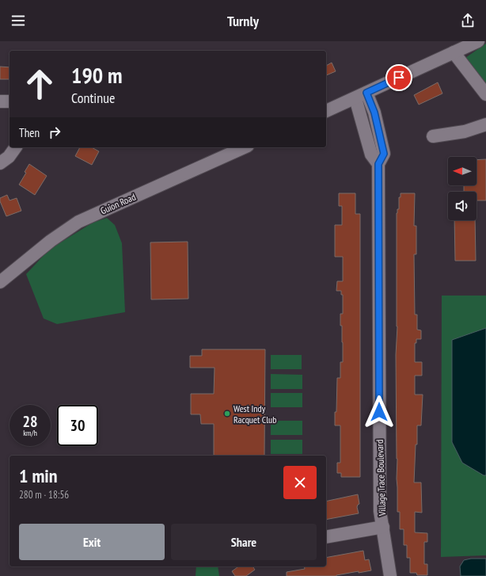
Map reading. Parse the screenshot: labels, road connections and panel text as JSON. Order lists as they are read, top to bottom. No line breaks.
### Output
{"streets":{"street":["Guion Road","Village Trace Boulevard"]},"places":["West Indy Racquet Club"],"north":"left","page":{"header":"Turnly","turn":["190 m","Continue"],"then":"Then","speed":"28 km/h","limit":"30","heading":["1 min","280 m · 18:56"],"buttons":["Exit","Share"]}}
